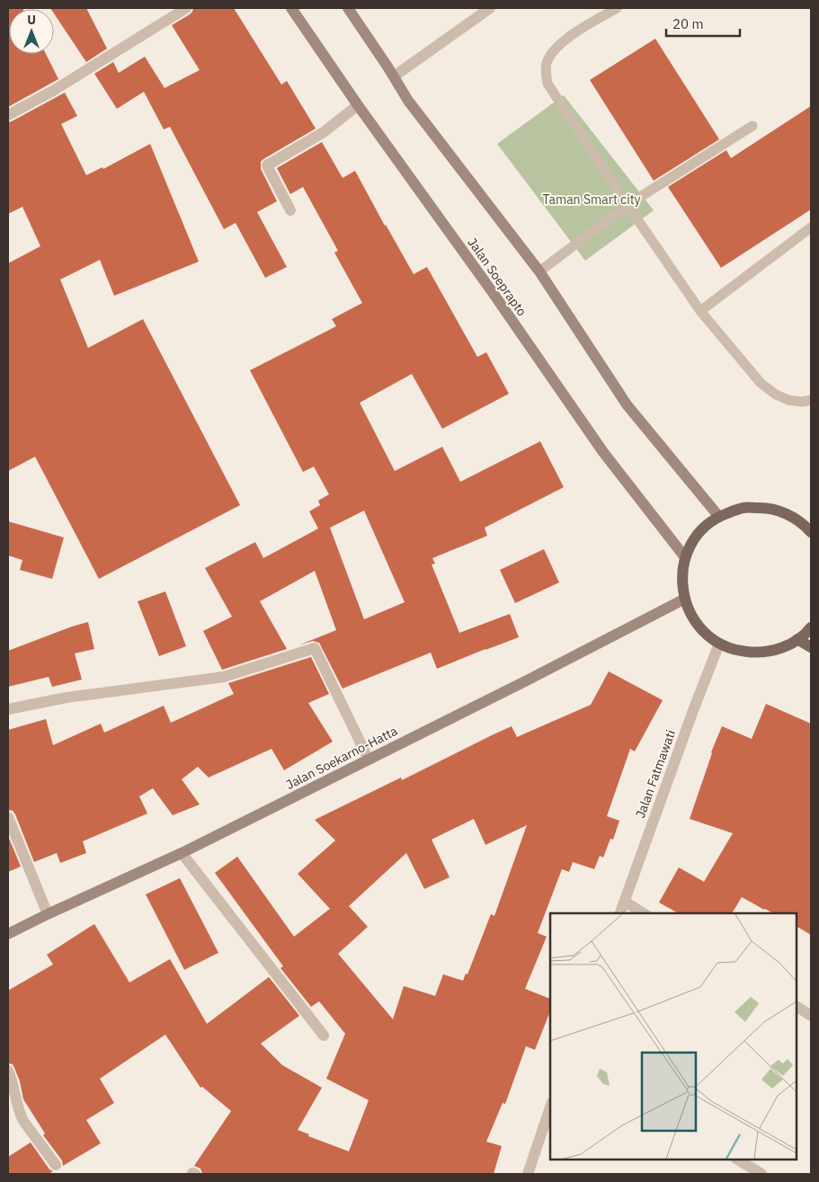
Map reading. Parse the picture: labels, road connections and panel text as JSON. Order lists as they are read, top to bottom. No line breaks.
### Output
{"streets":{"main road":["Jalan Soeprapto","Jalan Soekarno-Hatta"],"street":["Jalan Fatmawati"]},"parks":["Taman Smart city"],"scale_bar":"20 m","north":"top"}
